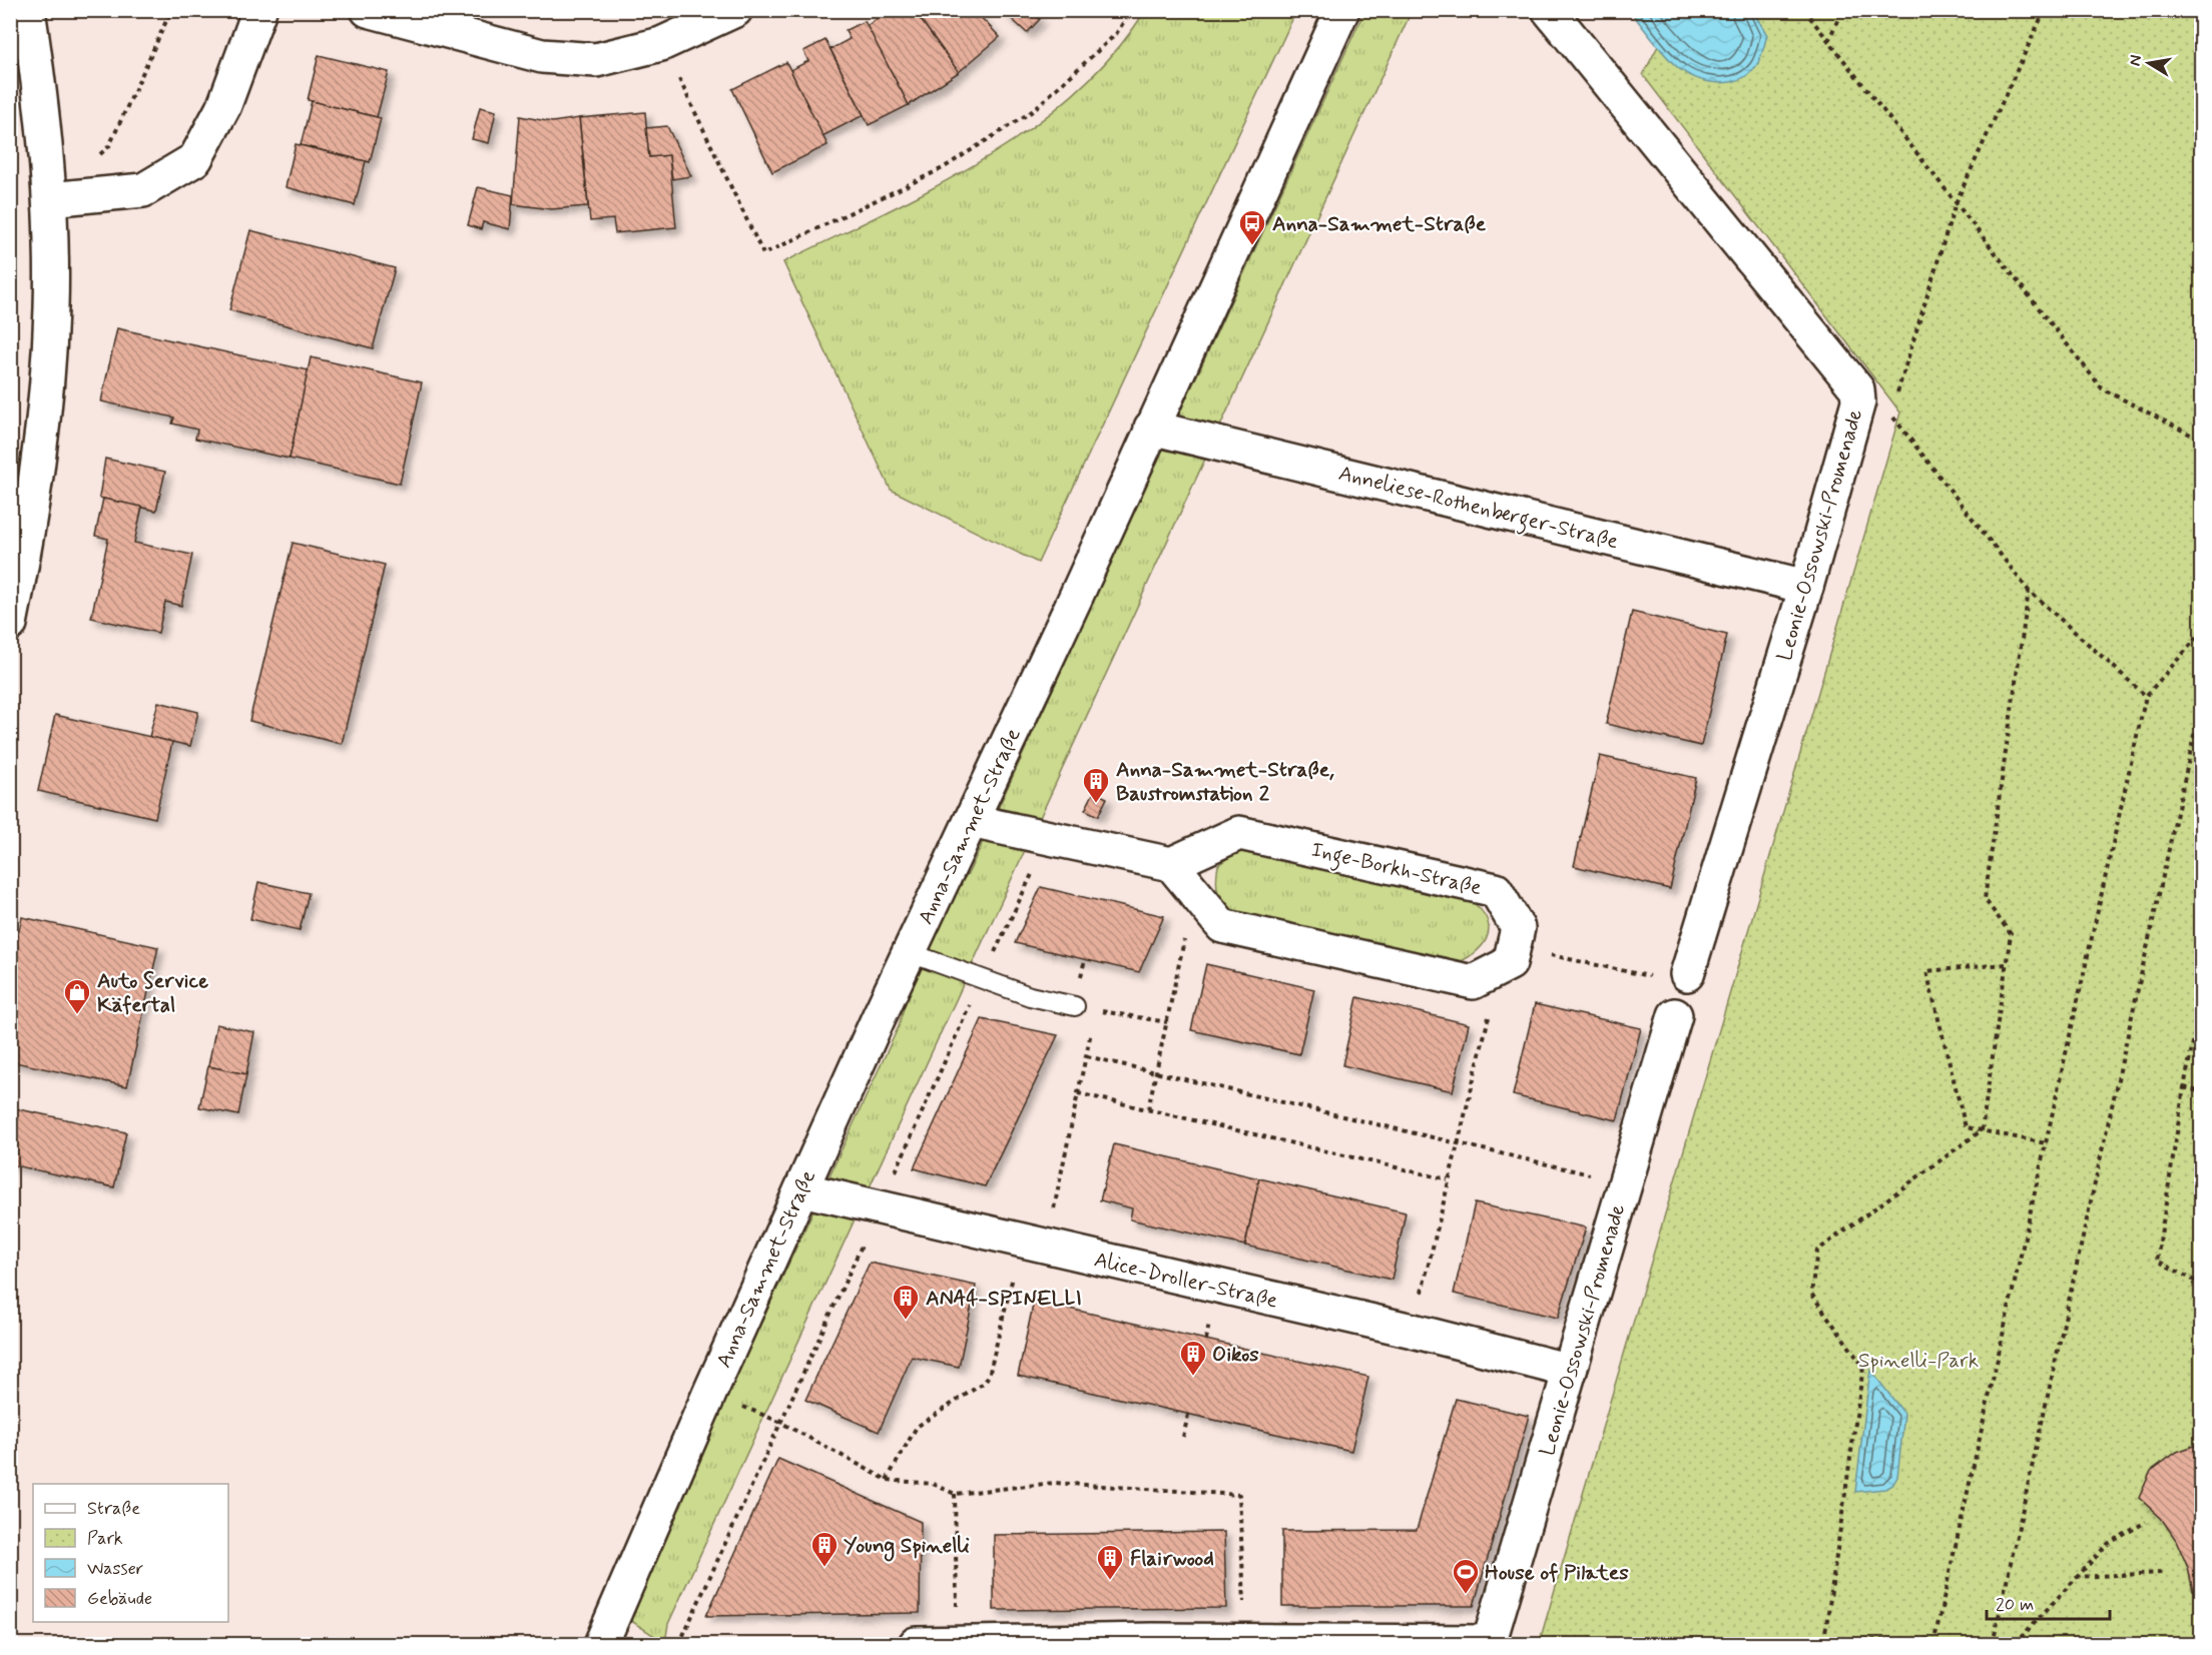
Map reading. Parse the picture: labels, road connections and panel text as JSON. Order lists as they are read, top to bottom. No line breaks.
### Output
{"streets":{"street":["Anneliese-Rothenberger-Straße","Leonie-Ossowski-Promenade","Anna-Sammet-Straße","Inge-Borkh-Straße","Alice-Droller-Straße"]},"crossings":[["Anneliese-Rothenberger-Straße","Leonie-Ossowski-Promenade"],["Anneliese-Rothenberger-Straße","Anna-Sammet-Straße"],["Leonie-Ossowski-Promenade","Alice-Droller-Straße"],["Anna-Sammet-Straße","Alice-Droller-Straße"]],"parks":["Spinelli-Park"],"places":{"bus stop":["Anna-Sammet-Straße"],"building":["Anna-Sammet-Straße, Baustromstation 2","ANA4-SPINELLI","Oikos","Young Spinelli","Flairwood"],"shop":["Auto Service Käfertal"],"sports":["House of Pilates"]},"legend":["Straße","Park","Wasser","Gebäude"],"scale_bar":"20 m","north":"left"}
